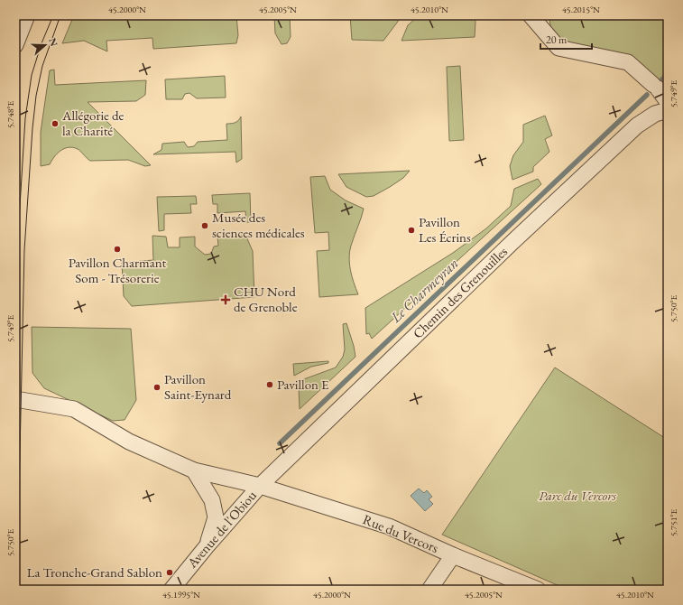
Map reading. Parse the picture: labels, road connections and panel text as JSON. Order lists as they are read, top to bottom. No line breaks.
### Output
{"streets":{"street":["Chemin des Grenouilles","Avenue de l'Obiou","Rue du Vercors"]},"crossings":[["Chemin des Grenouilles","Avenue de l'Obiou"],["Chemin des Grenouilles","Rue du Vercors"],["Avenue de l'Obiou","Rue du Vercors"]],"water":["Le Charmeyran"],"parks":["Parc du Vercors"],"places":{"other":["Allégorie de la Charité","Musée des sciences médicales","Pavillon Les Écrins","Pavillon Charmant Som - Trésorerie","Pavillon E","Pavillon Saint-Eynard","La Tronche-Grand Sablon"],"health":["CHU Nord de Grenoble"]},"scale_bar":"20 m","north":"right","coordinates":["45.2000°N","45.2005°N","45.2010°N","45.2015°N","5.749°E","5.748°E","5.750°E","5.751°E","45.1995°N"]}
